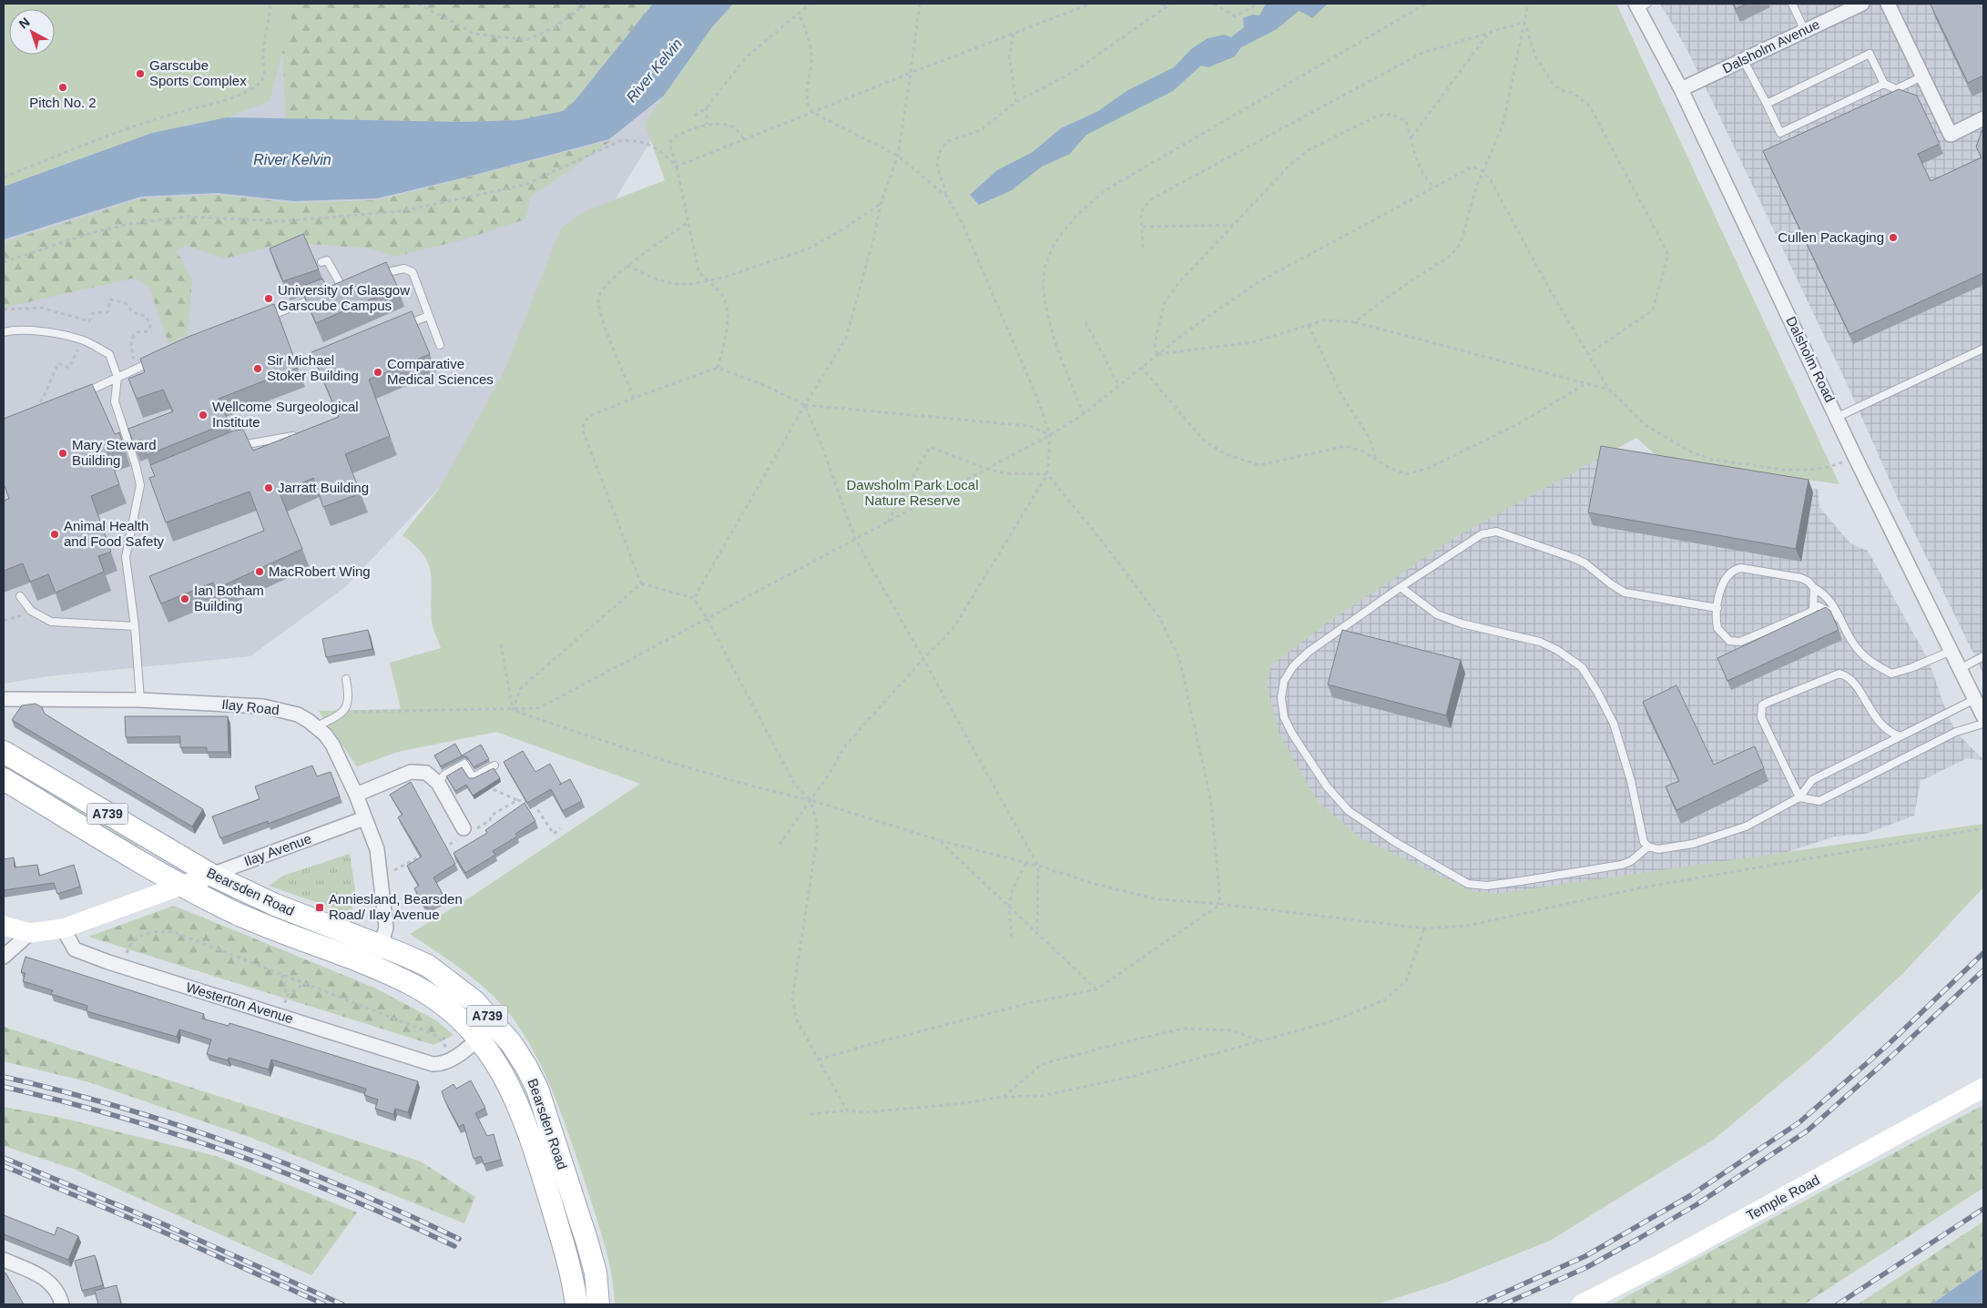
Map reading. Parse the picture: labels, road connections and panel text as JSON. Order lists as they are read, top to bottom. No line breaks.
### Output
{"streets":{"main road":["A739","Bearsden Road"],"street":["Dalsholm Avenue","Dalsholm Road","Ilay Road","Ilay Avenue","Westerton Avenue","Temple Road"]},"crossings":[["Dalsholm Avenue","Dalsholm Road"],["Ilay Road","Ilay Avenue"],["Ilay Road","Bearsden Road"],["Ilay Avenue","Bearsden Road"],["Ilay Avenue","Westerton Avenue"]],"water":["River Kelvin"],"parks":["Dawsholm Park Local Nature Reserve"],"places":{"other":["Garscube Sports Complex","Pitch No. 2","Cullen Packaging","University of Glasgow Garscube Campus","Sir Michael Stoker Building","Comparative Medical Sciences","Wellcome Surgeological Institute","Mary Steward Building","Jarratt Building","Animal Health and Food Safety","MacRobert Wing","Ian Botham Building"],"transit":["Anniesland, Bearsden Road/ Ilay Avenue"]},"north":"top left"}
